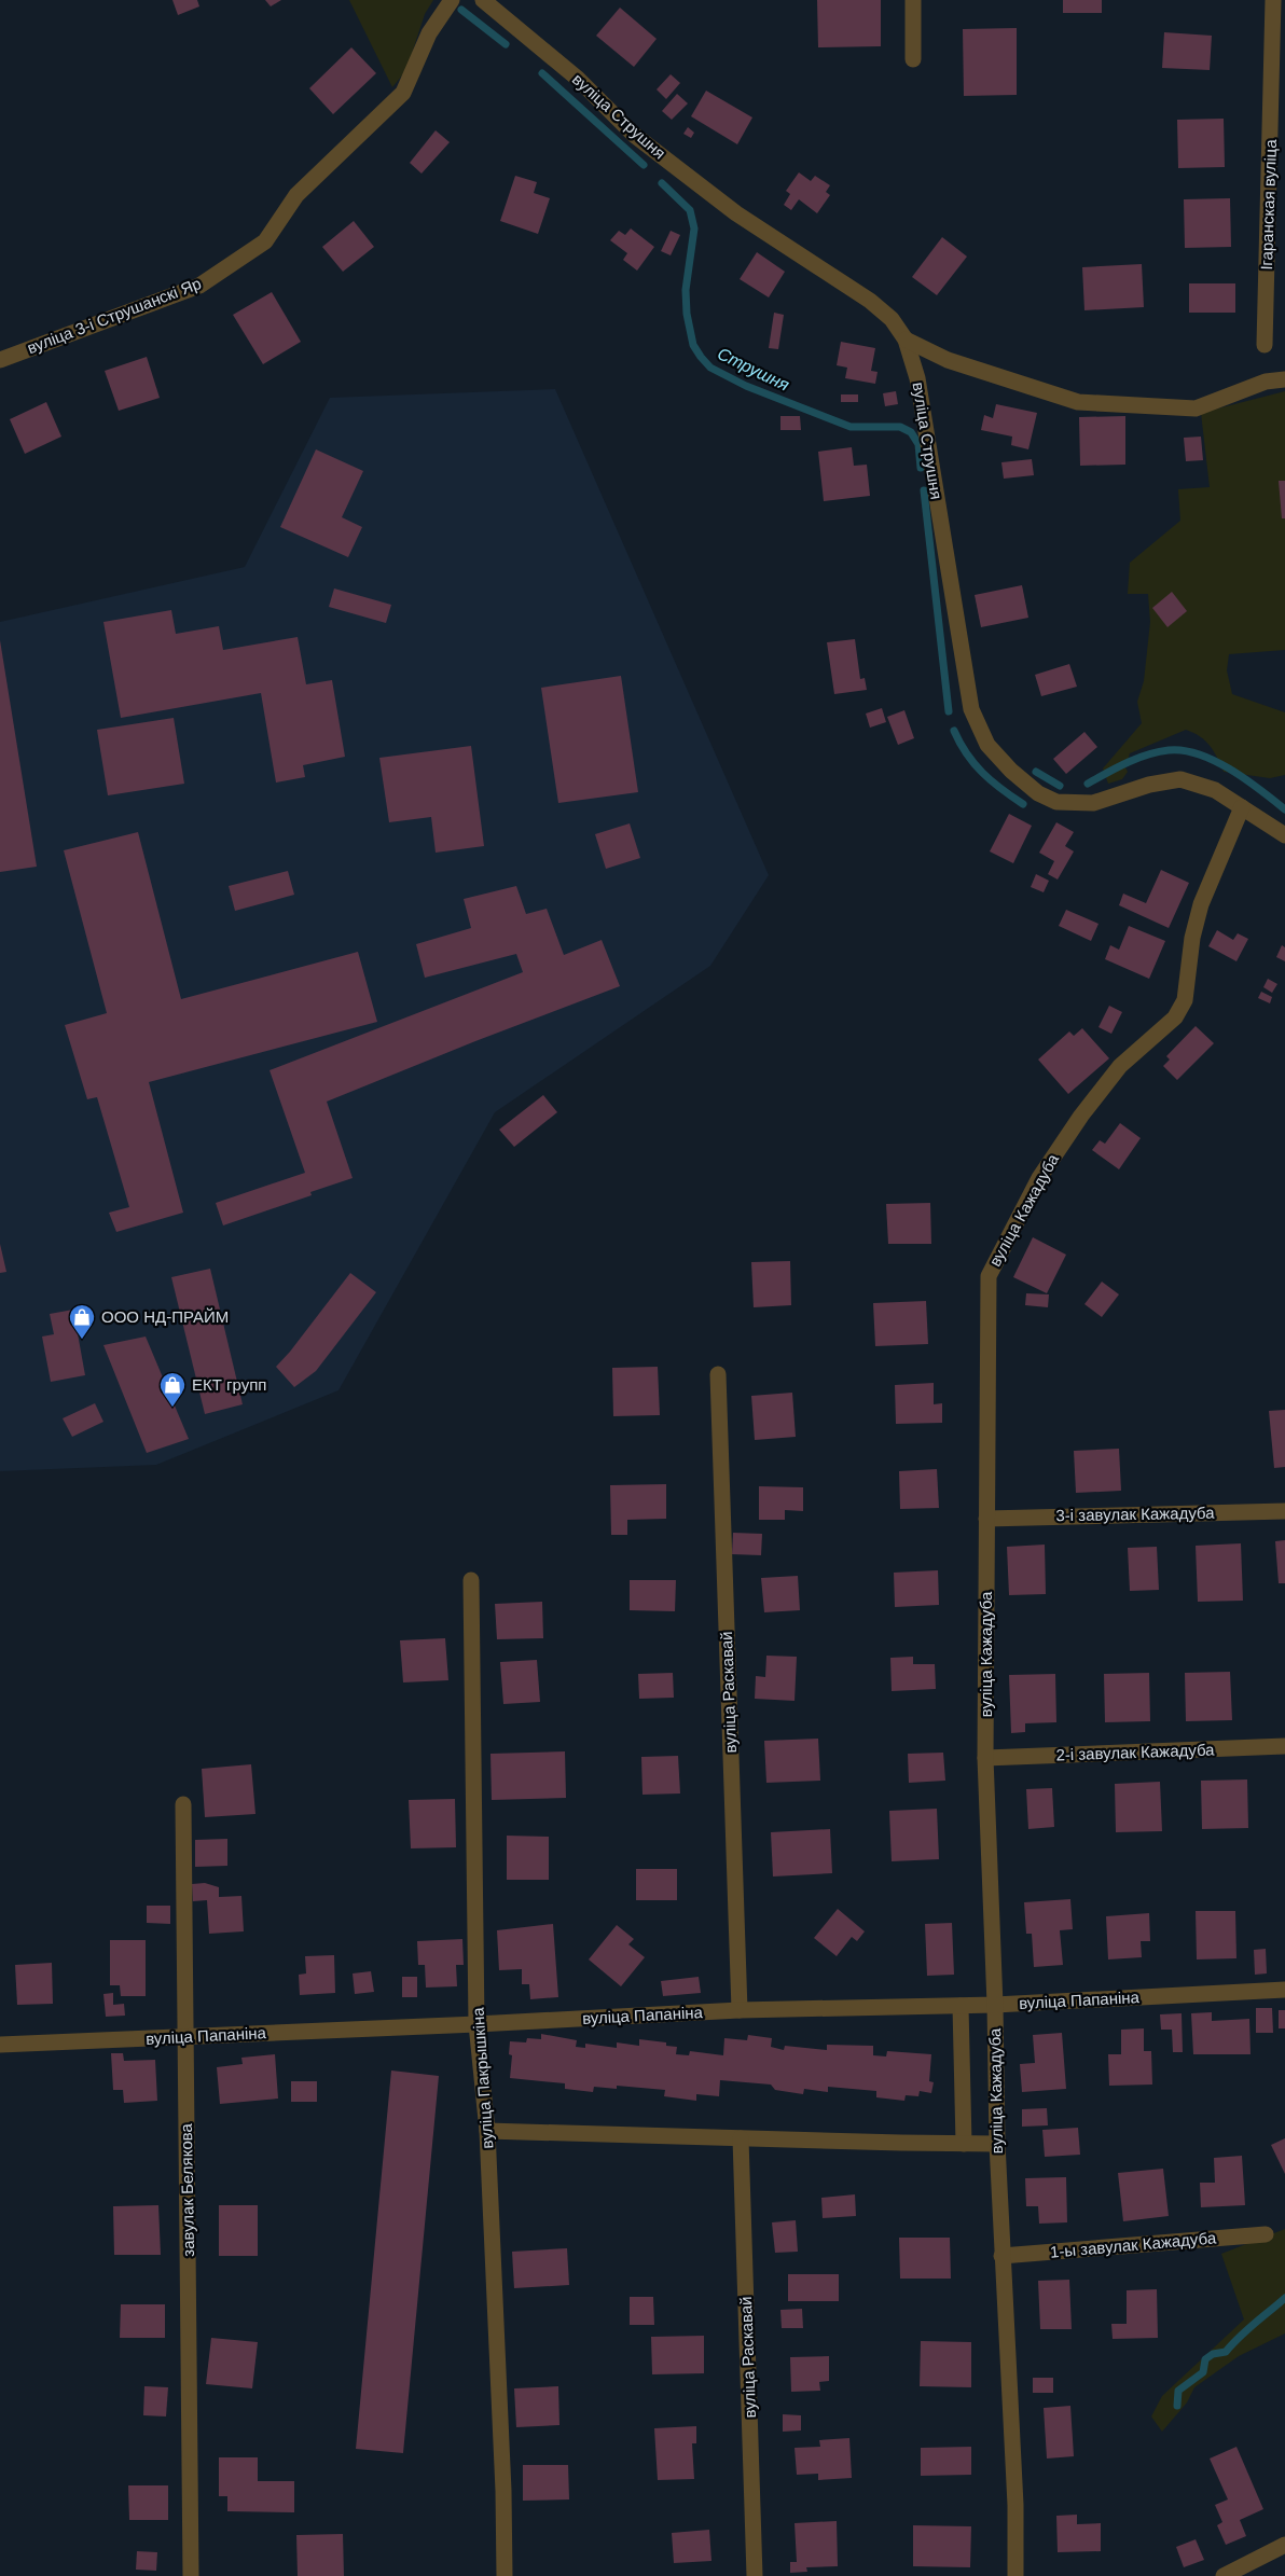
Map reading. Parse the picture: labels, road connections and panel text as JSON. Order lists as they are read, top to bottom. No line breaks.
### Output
{"streets":{"street":["вуліца Струшня","Ігаранская вуліца","вуліца 3-і Струшанскі Яр","вуліца Кажадуба","3-і завулак Кажадуба","вуліца Раскавай","2-і завулак Кажадуба","вуліца Папаніна","вуліца Пакрышкіна","завулак Белякова","1-ы завулак Кажадуба"]},"crossings":[["вуліца Струшня","вуліца Кажадуба"],["вуліца Кажадуба","3-і завулак Кажадуба"],["вуліца Кажадуба","2-і завулак Кажадуба"],["вуліца Кажадуба","вуліца Папаніна"],["вуліца Кажадуба","1-ы завулак Кажадуба"],["вуліца Раскавай","вуліца Папаніна"],["вуліца Папаніна","вуліца Пакрышкіна"],["вуліца Папаніна","завулак Белякова"]],"water":["Струшня"],"places":{"shop":["ООО НД-ПРАЙМ","ЕКТ групп"]}}
